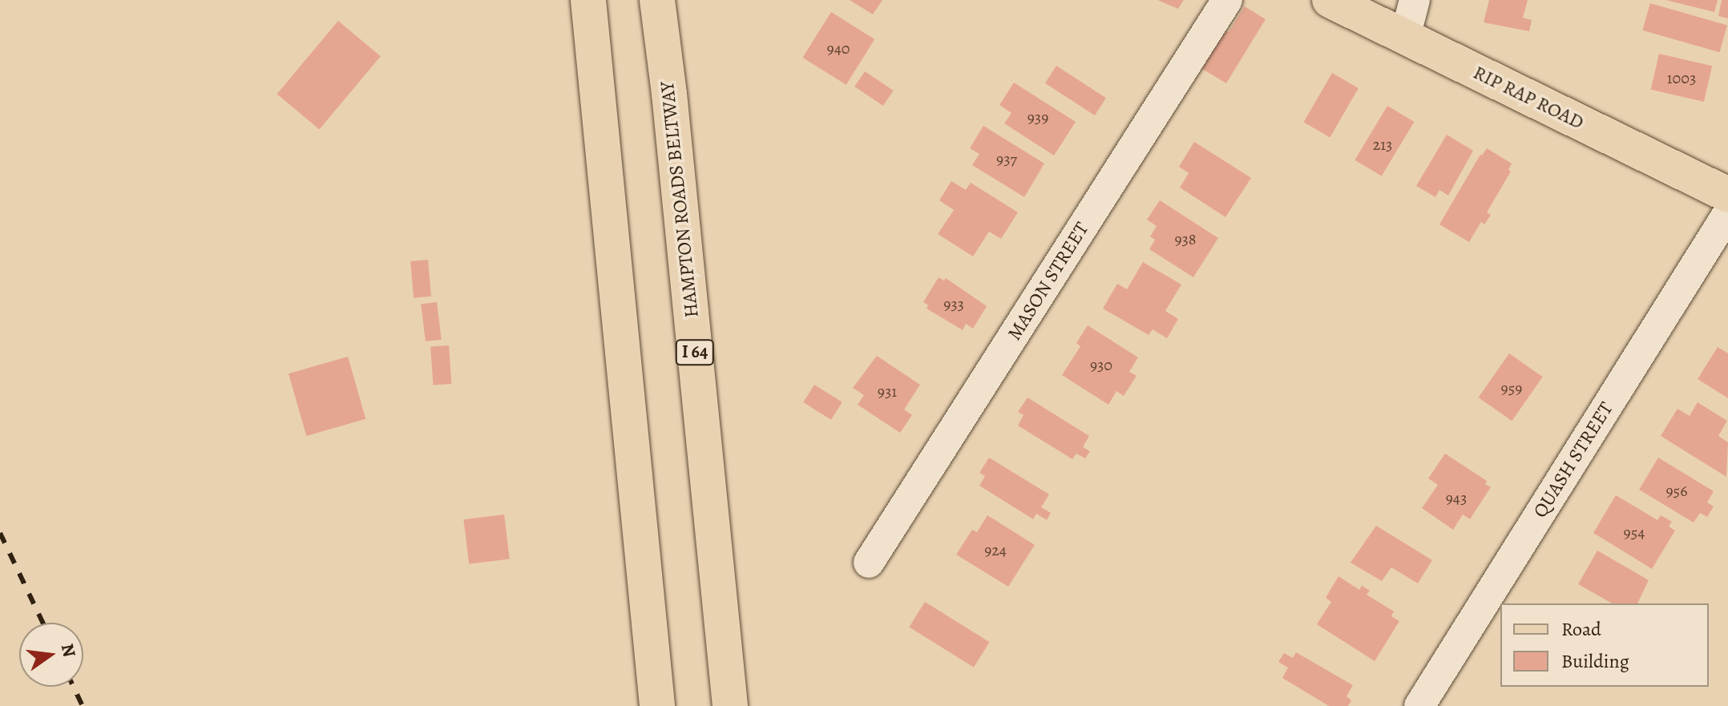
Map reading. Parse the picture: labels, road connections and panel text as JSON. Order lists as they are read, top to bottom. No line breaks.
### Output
{"streets":{"main road":["RIP RAP ROAD","HAMPTON ROADS BELTWAY","I 64"],"street":["MASON STREET","QUASH STREET"]},"house_numbers":["940","1003","939","213","937","938","933","930","959","931","956","943","954","924"],"legend":["Road","Building"],"north":"right"}
